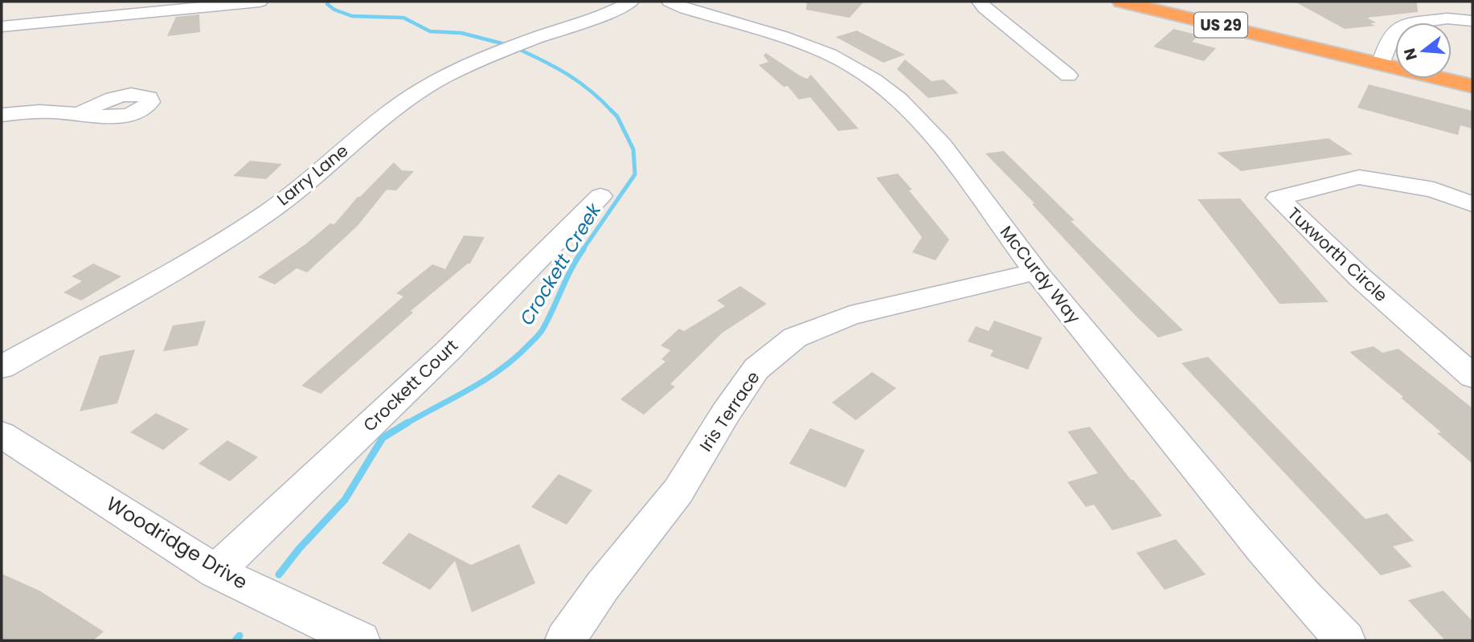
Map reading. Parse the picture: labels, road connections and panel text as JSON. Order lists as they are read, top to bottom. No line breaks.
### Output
{"streets":{"highway":["US 29"],"street":["Larry Lane","Tuxworth Circle","McCurdy Way","Crockett Court","Iris Terrace","Woodridge Drive"]},"crossings":[["McCurdy Way","Iris Terrace"],["Crockett Court","Woodridge Drive"]],"water":["Crockett Creek"],"north":"left"}
